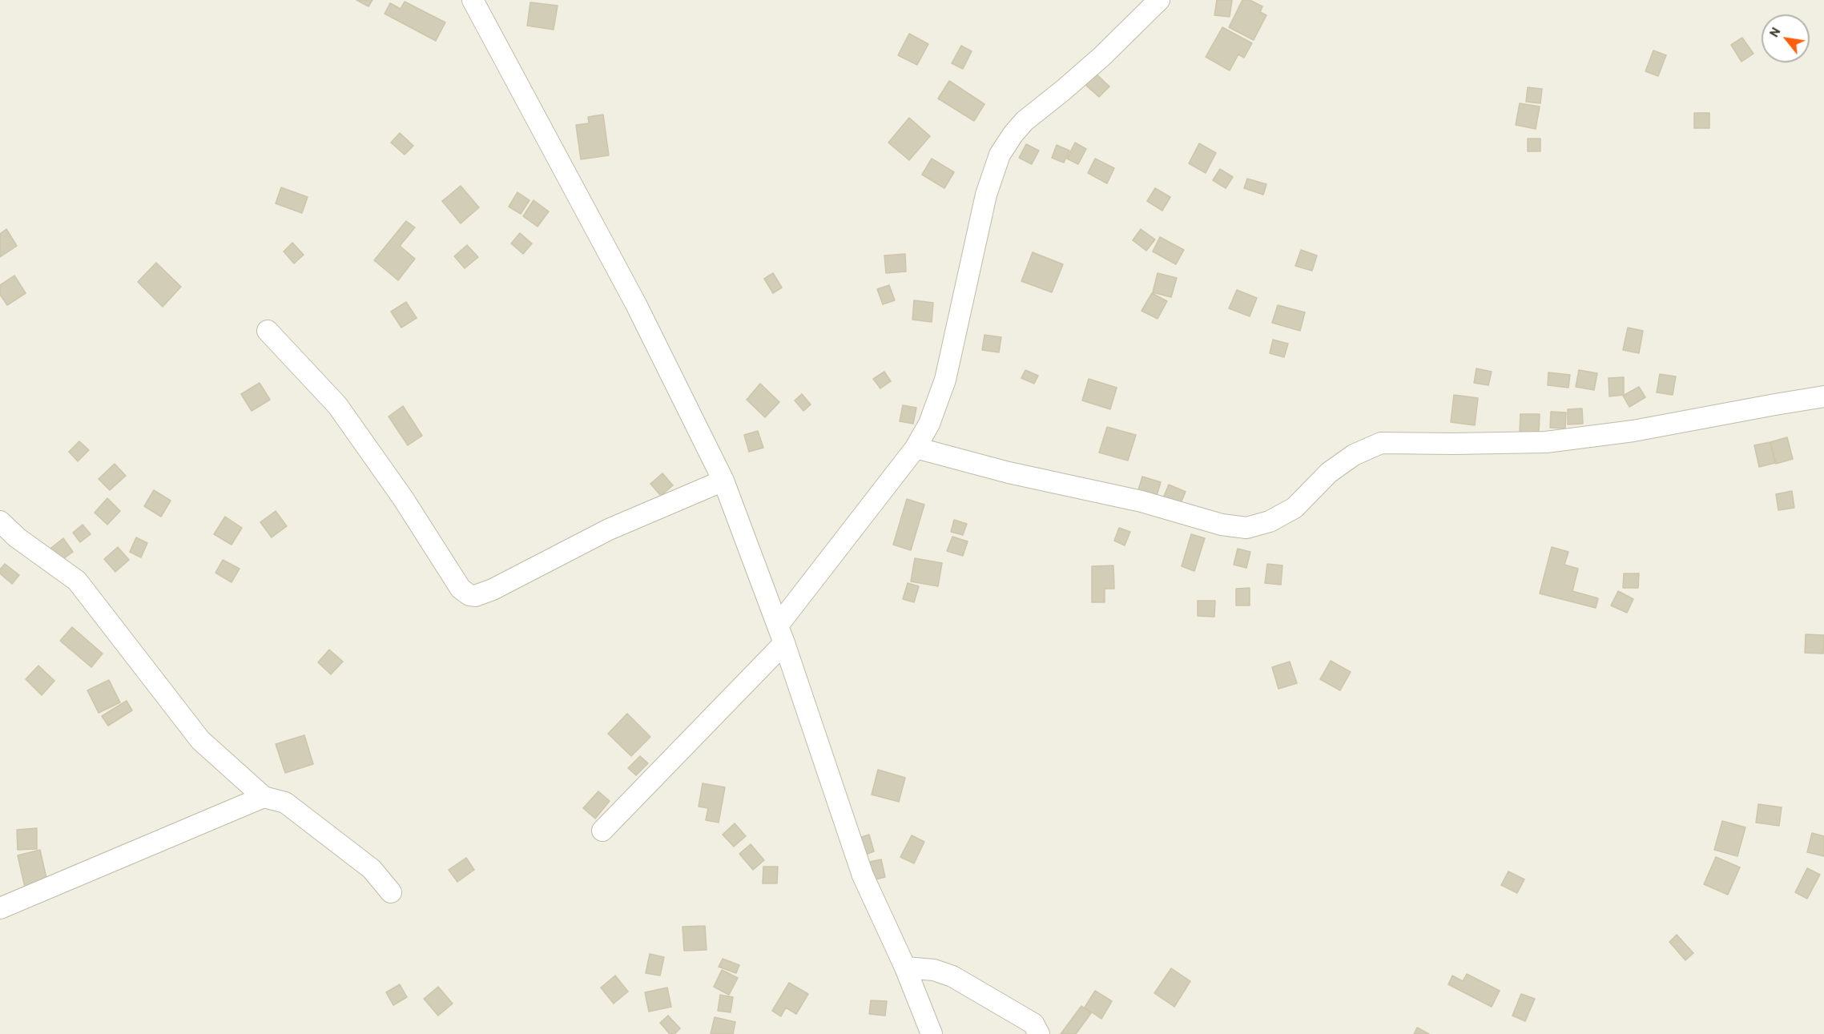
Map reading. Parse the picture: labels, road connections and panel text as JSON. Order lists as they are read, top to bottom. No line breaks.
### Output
{"north":"top left"}
